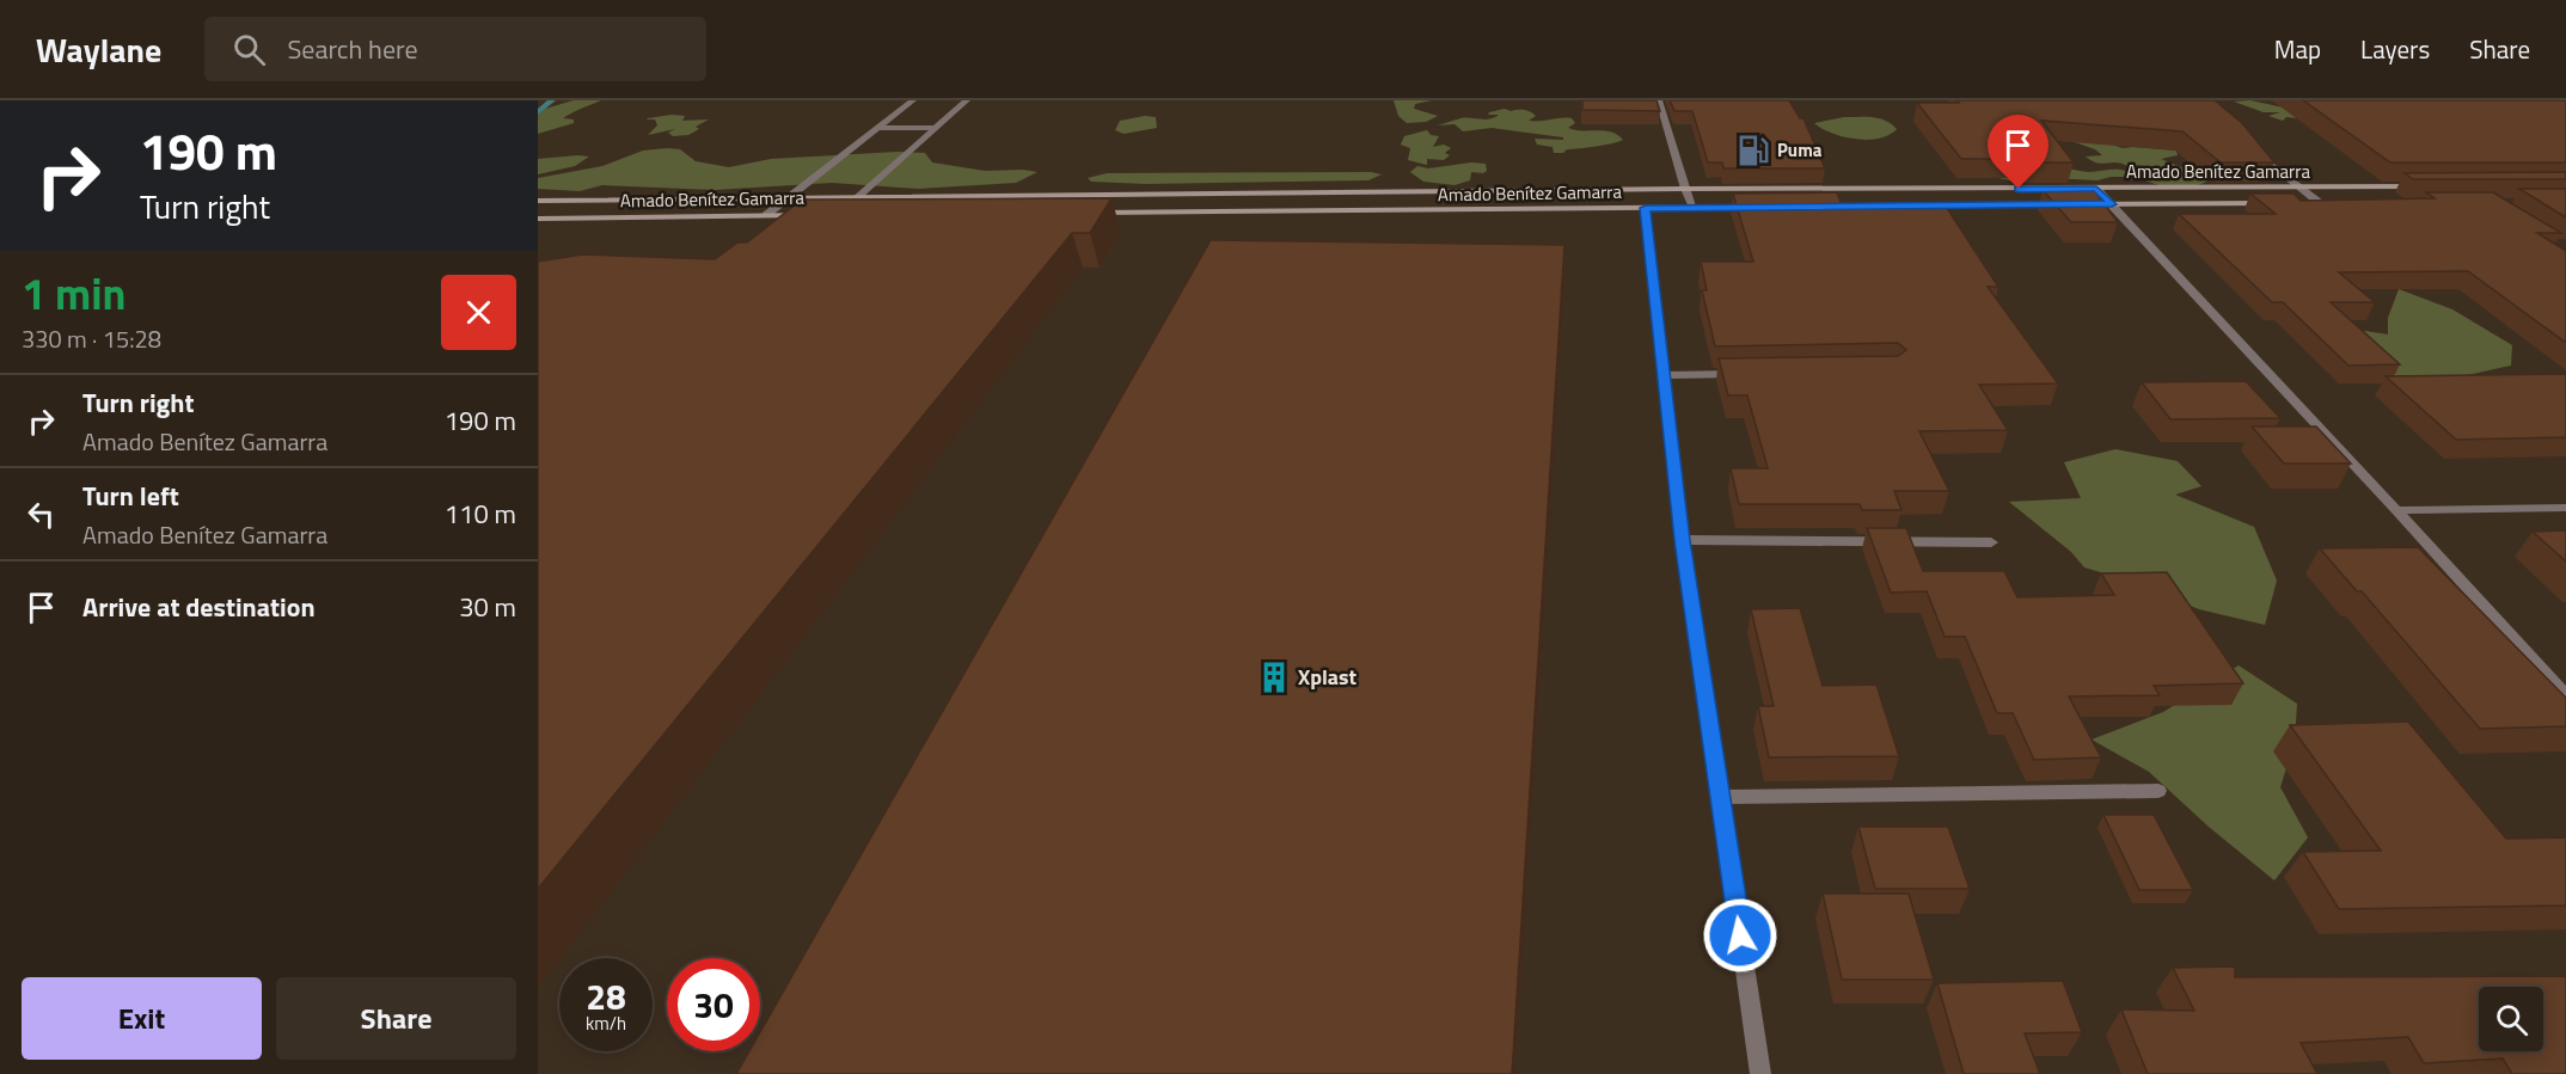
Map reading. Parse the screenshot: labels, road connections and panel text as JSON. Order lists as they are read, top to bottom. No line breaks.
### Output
{"streets":{"main road":["Amado Benítez Gamarra"]},"places":{"fuel station":["Puma"],"building":["Xplast"]},"page":{"header":"Waylane","search":"Search here","nav":["Map","Layers","Share"],"turn":["190 m","Turn right"],"heading":["1 min","330 m · 15:28"],"list":[{"name":"Turn right","note":"Amado Benítez Gamarra","value":"190 m"},{"name":"Turn left","note":"Amado Benítez Gamarra","value":"110 m"},{"name":"Arrive at destination","value":"30 m"}],"speed":"28 km/h","limit":"30","buttons":["Exit","Share"]}}
